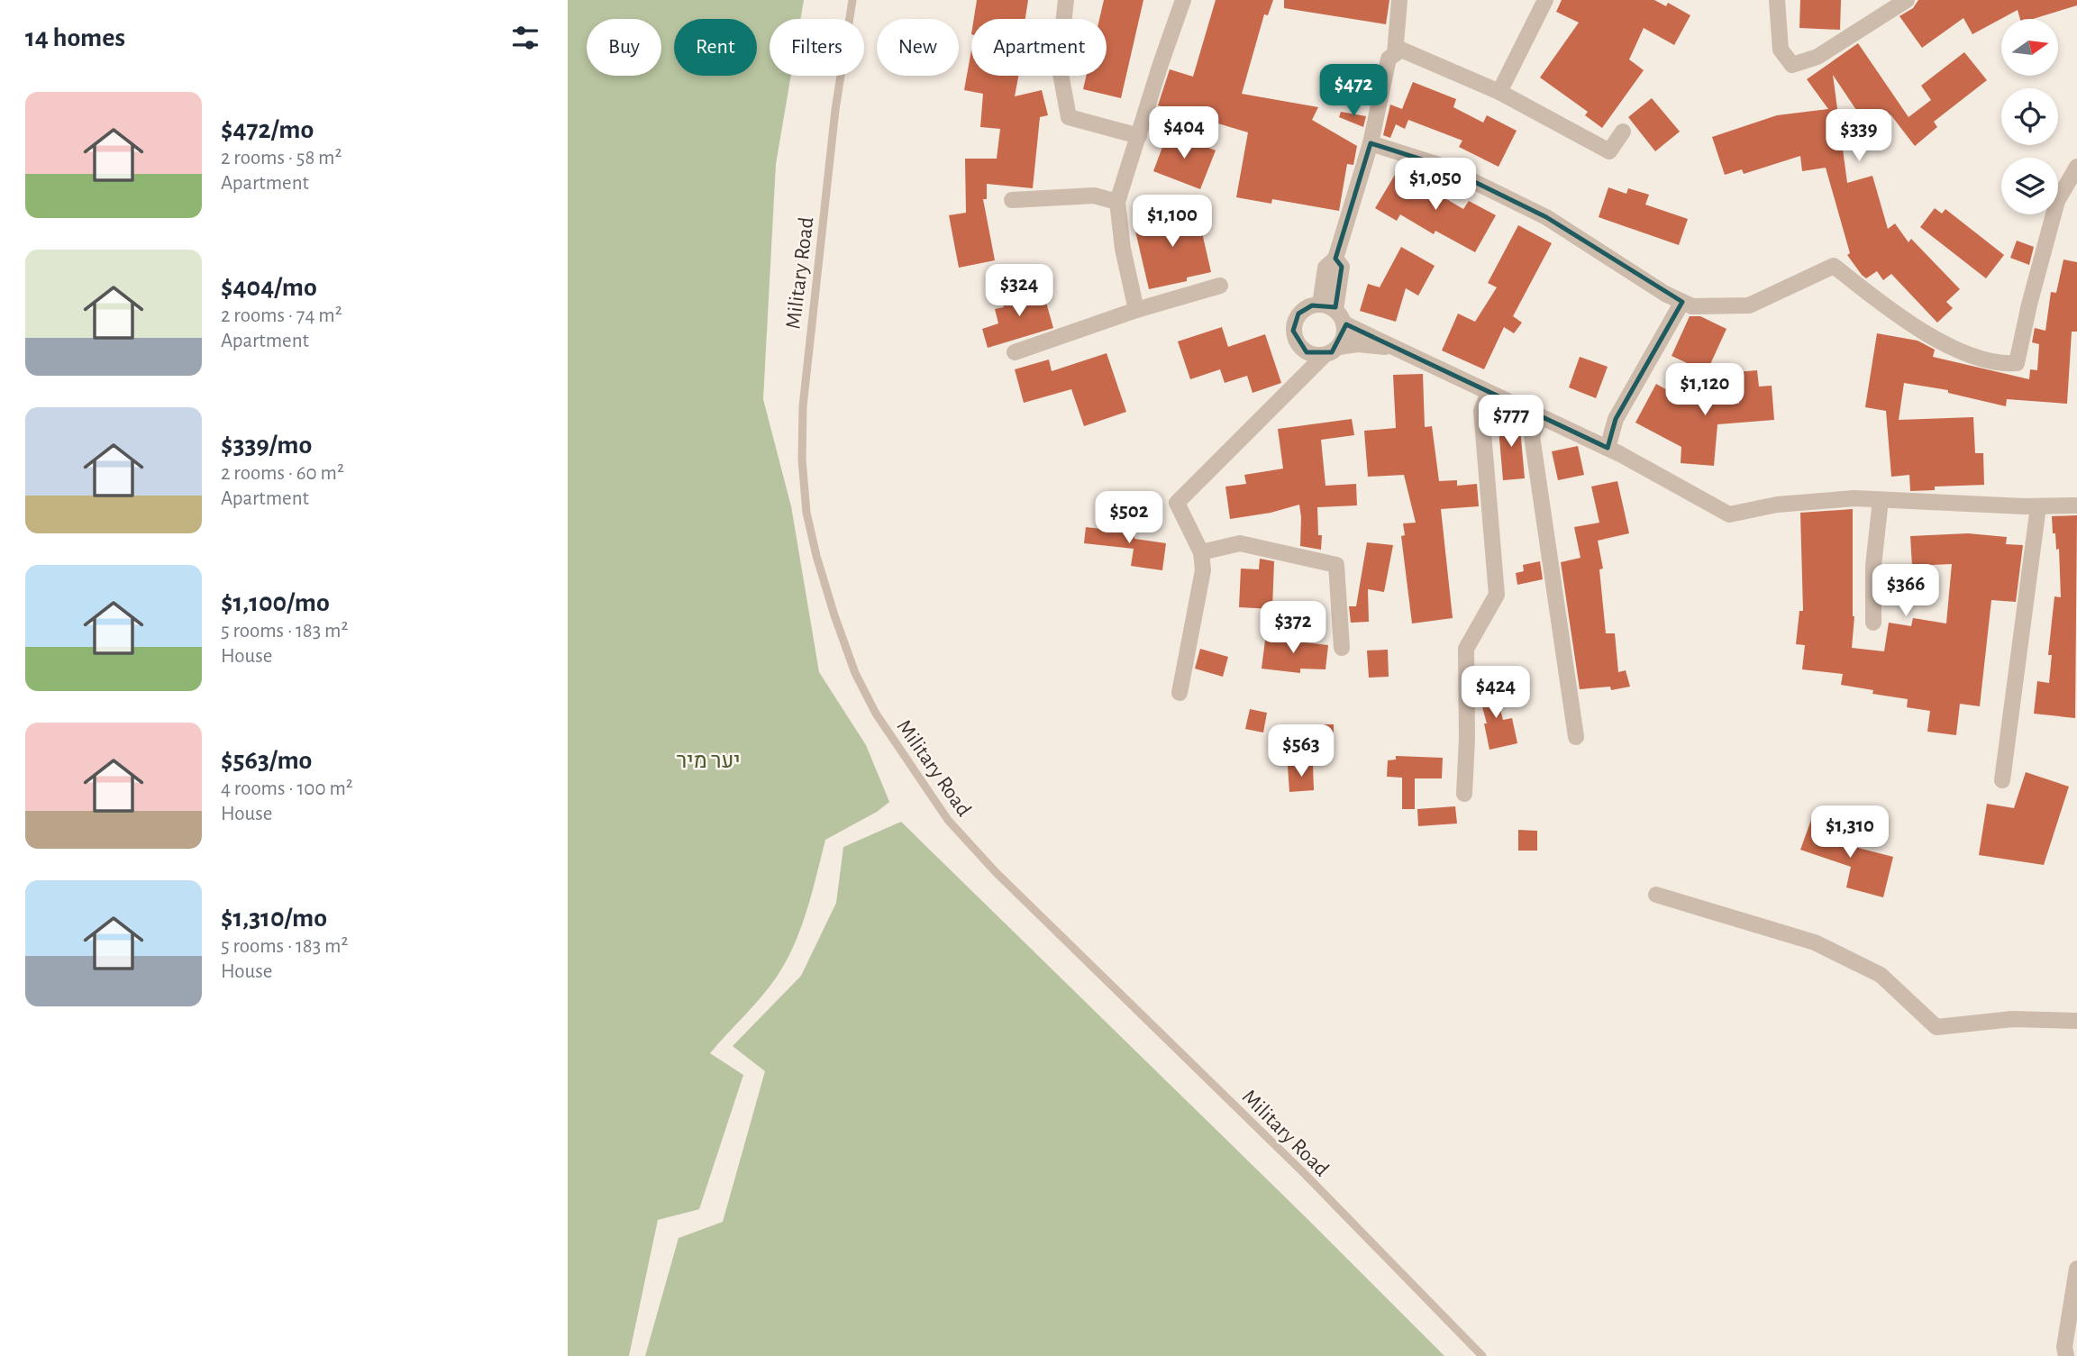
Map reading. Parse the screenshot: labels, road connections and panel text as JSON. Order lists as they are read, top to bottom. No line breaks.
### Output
{"streets":{"lane":["Military Road"]},"parks":["יער מיר"],"north":"right","page":{"heading":"14 homes","chip":["Buy","Rent","Filters","New","Apartment"],"price":["$472","$404","$339","$1,050","$1,100","$324","$1,120","$777","$502","$366","$372","$424","$563","$1,310"],"list":[{"name":"$472/mo","note":"2 rooms · 58 m² · Apartment"},{"name":"$404/mo","note":"2 rooms · 74 m² · Apartment"},{"name":"$339/mo","note":"2 rooms · 60 m² · Apartment"},{"name":"$1,100/mo","note":"5 rooms · 183 m² · House"},{"name":"$563/mo","note":"4 rooms · 100 m² · House"},{"name":"$1,310/mo","note":"5 rooms · 183 m² · House"}]}}
